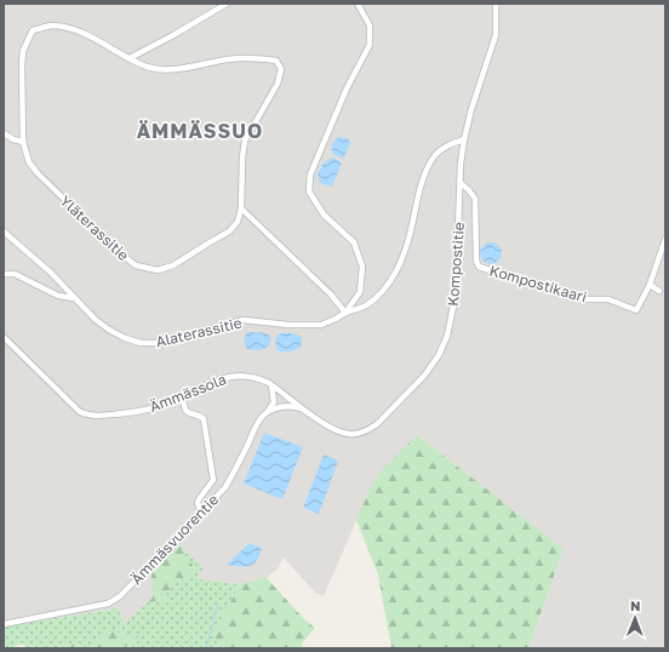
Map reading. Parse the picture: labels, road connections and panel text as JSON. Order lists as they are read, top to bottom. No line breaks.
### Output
{"streets":{"street":["Yläterassitie","Kompostitie","Kompostikaari","Alaterassitie","Ämmässola","Ämmäsvuorentie"]},"crossings":[["Kompostitie","Kompostikaari"],["Kompostitie","Ämmässola"],["Ämmässola","Ämmäsvuorentie"]],"districts":["ÄMMÄSSUO"],"north":"top"}
